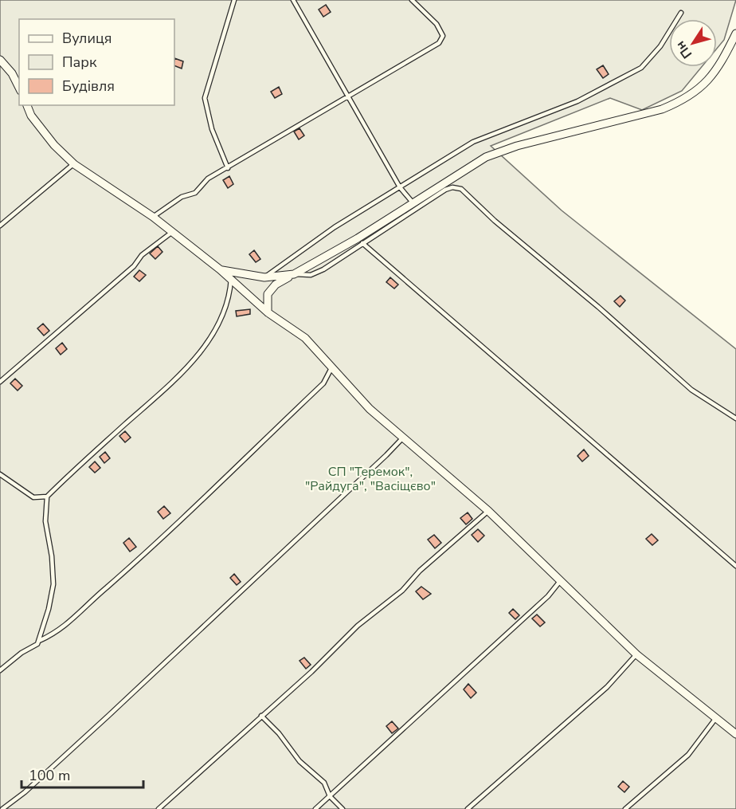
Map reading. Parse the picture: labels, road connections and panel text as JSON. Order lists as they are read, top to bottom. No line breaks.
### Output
{"parks":["СП \"Теремок\", \"Райдуга\", \"Васіщєво\""],"legend":["Вулиця","Парк","Будівля"],"scale_bar":"100 m","north":"bottom left"}
